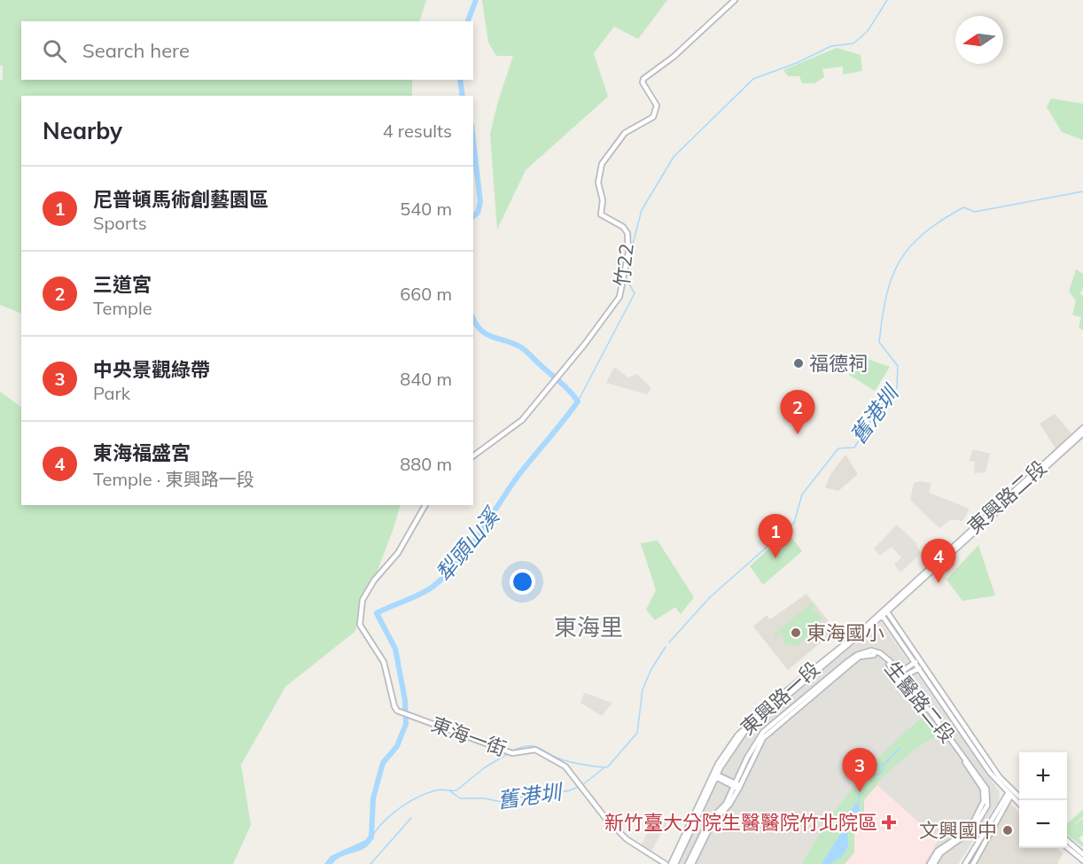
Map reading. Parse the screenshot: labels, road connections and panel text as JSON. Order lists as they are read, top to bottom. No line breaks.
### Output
{"streets":{"street":["竹22","東興路二段","東興路一段","生醫路二段","東海一街"]},"crossings":[["東興路二段","東興路一段"]],"districts":["東海里"],"water":["舊港圳","犁頭山溪"],"places":{"other":["福德祠","東海國小","文興國中"],"health":["新竹臺大分院生醫醫院竹北院區"]},"north":"left","page":{"search":"Search here","heading":["Nearby","4 results"],"list":[{"mark":"1","name":"尼普頓馬術創藝園區","note":"Sports","value":"540 m"},{"mark":"2","name":"三道宮","note":"Temple","value":"660 m"},{"mark":"3","name":"中央景觀綠帶","note":"Park","value":"840 m"},{"mark":"4","name":"東海福盛宮","note":"Temple · 東興路一段","value":"880 m"}],"pins":["2","1","4","3"],"map_buttons":["+","−"]}}
